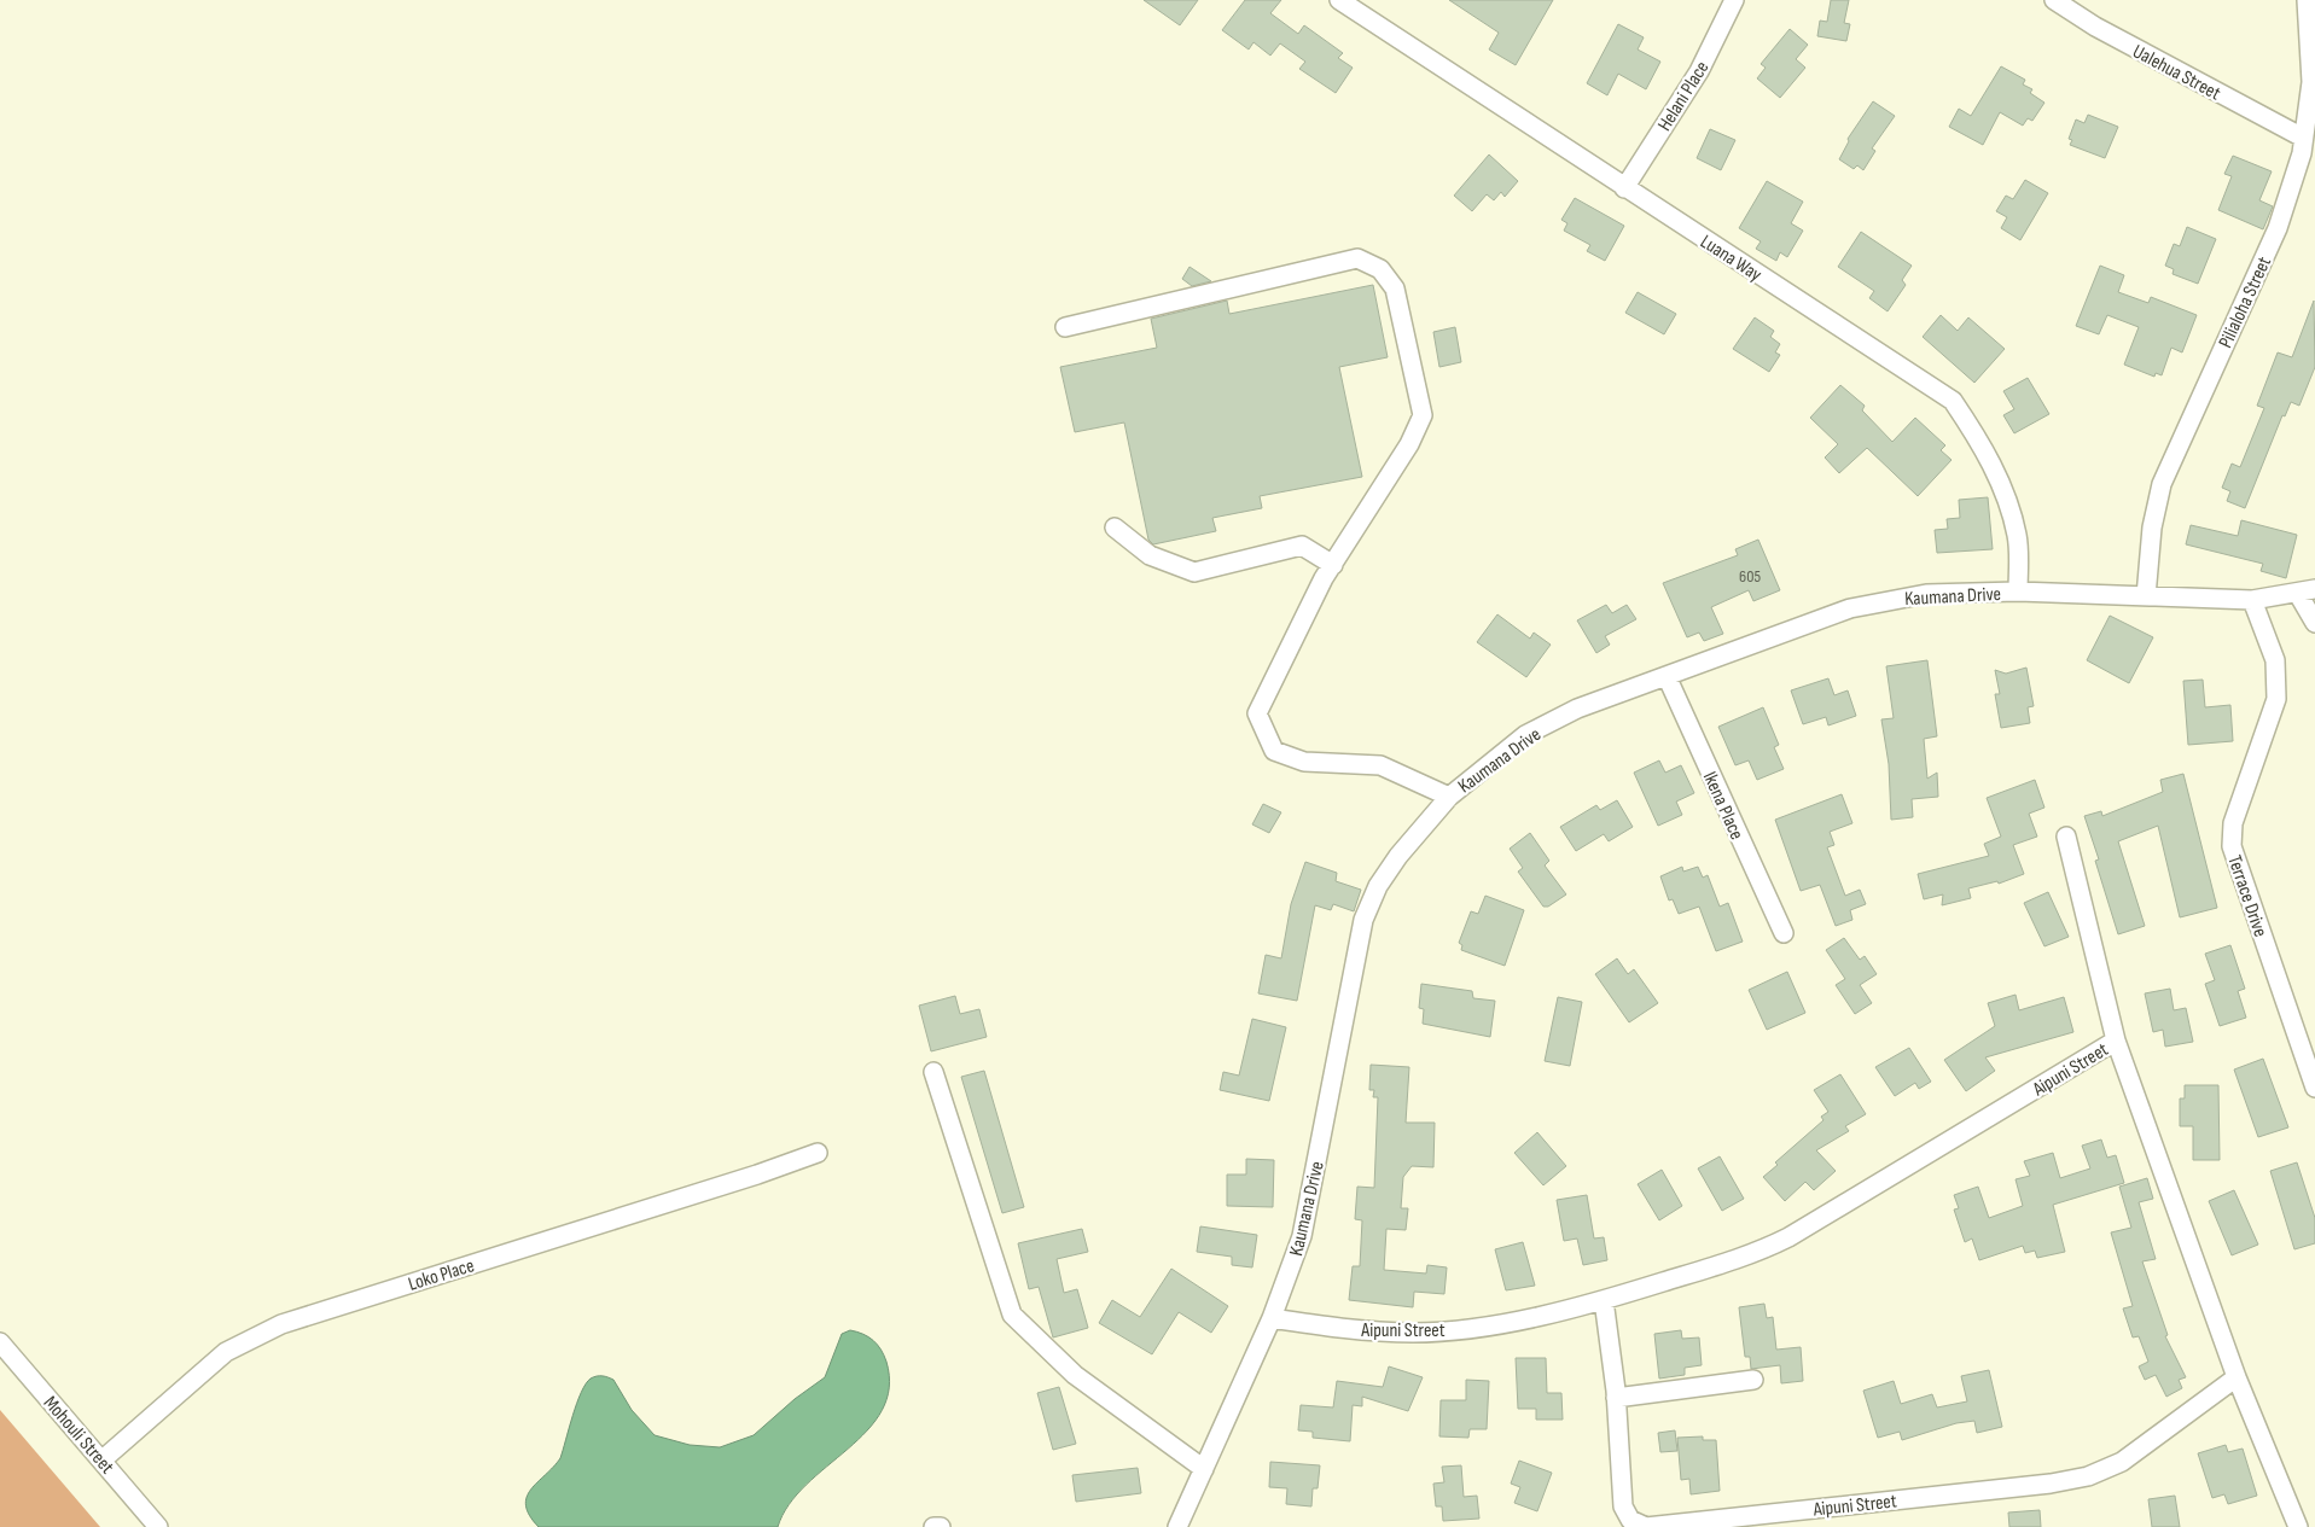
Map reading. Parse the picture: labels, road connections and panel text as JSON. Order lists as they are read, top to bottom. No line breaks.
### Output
{"streets":{"street":["Ualehua Street","Helani Place","Luana Way","Pilialoha Street","Kaumana Drive","Ikena Place","Terrace Drive","Aipuni Street","Loko Place","Mohouli Street"]},"crossings":[["Ualehua Street","Pilialoha Street"],["Helani Place","Luana Way"],["Luana Way","Kaumana Drive"],["Pilialoha Street","Kaumana Drive"],["Kaumana Drive","Ikena Place"],["Kaumana Drive","Terrace Drive"],["Kaumana Drive","Aipuni Street"],["Loko Place","Mohouli Street"]],"house_numbers":["605"]}
